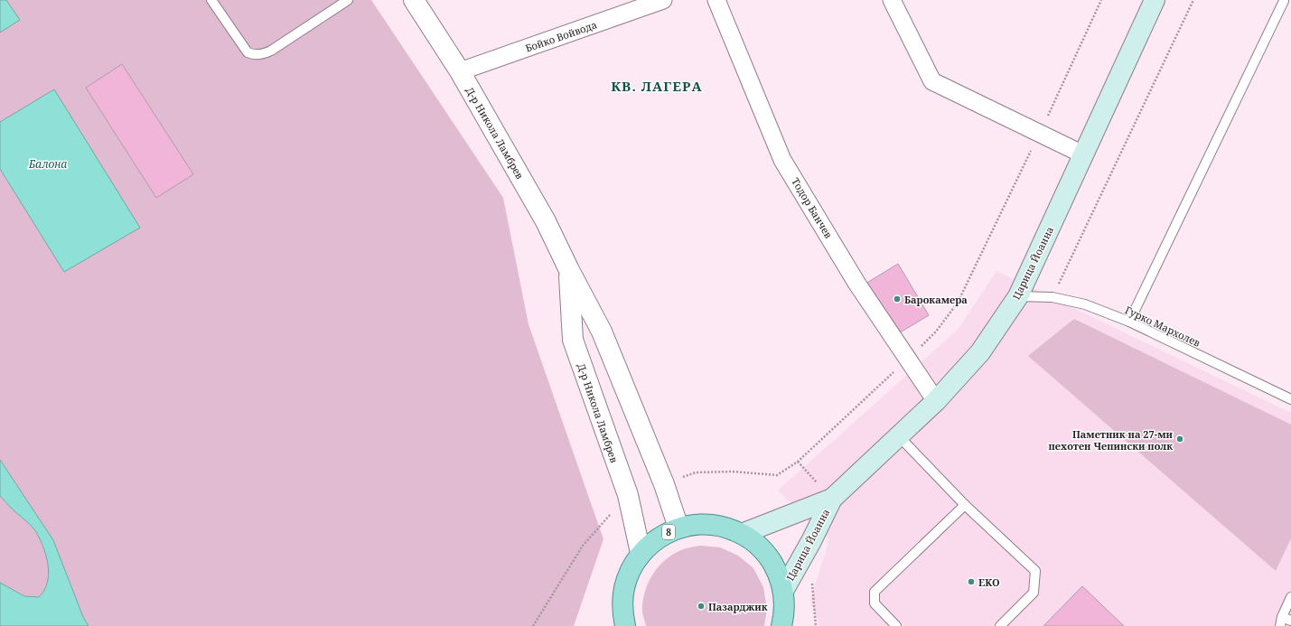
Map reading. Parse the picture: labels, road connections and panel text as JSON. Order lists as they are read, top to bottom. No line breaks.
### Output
{"streets":{"main road":["Царица Йоанна","8"],"street":["Бойко Войвода","Д-р Никола Ламбрев","Тодор Банчев"],"lane":["Гурко Мархолев"]},"crossings":[["Бойко Войвода","Д-р Никола Ламбрев"],["Д-р Никола Ламбрев","8"],["Тодор Банчев","Царица Йоанна"],["Царица Йоанна","Гурко Мархолев"],["Царица Йоанна","8"]],"districts":["КВ. ЛАГЕРА"],"water":["Балона"],"places":["Барокамера","Паметник на 27-ми пехотен Чепински полк","EKO","Пазарджик"]}
